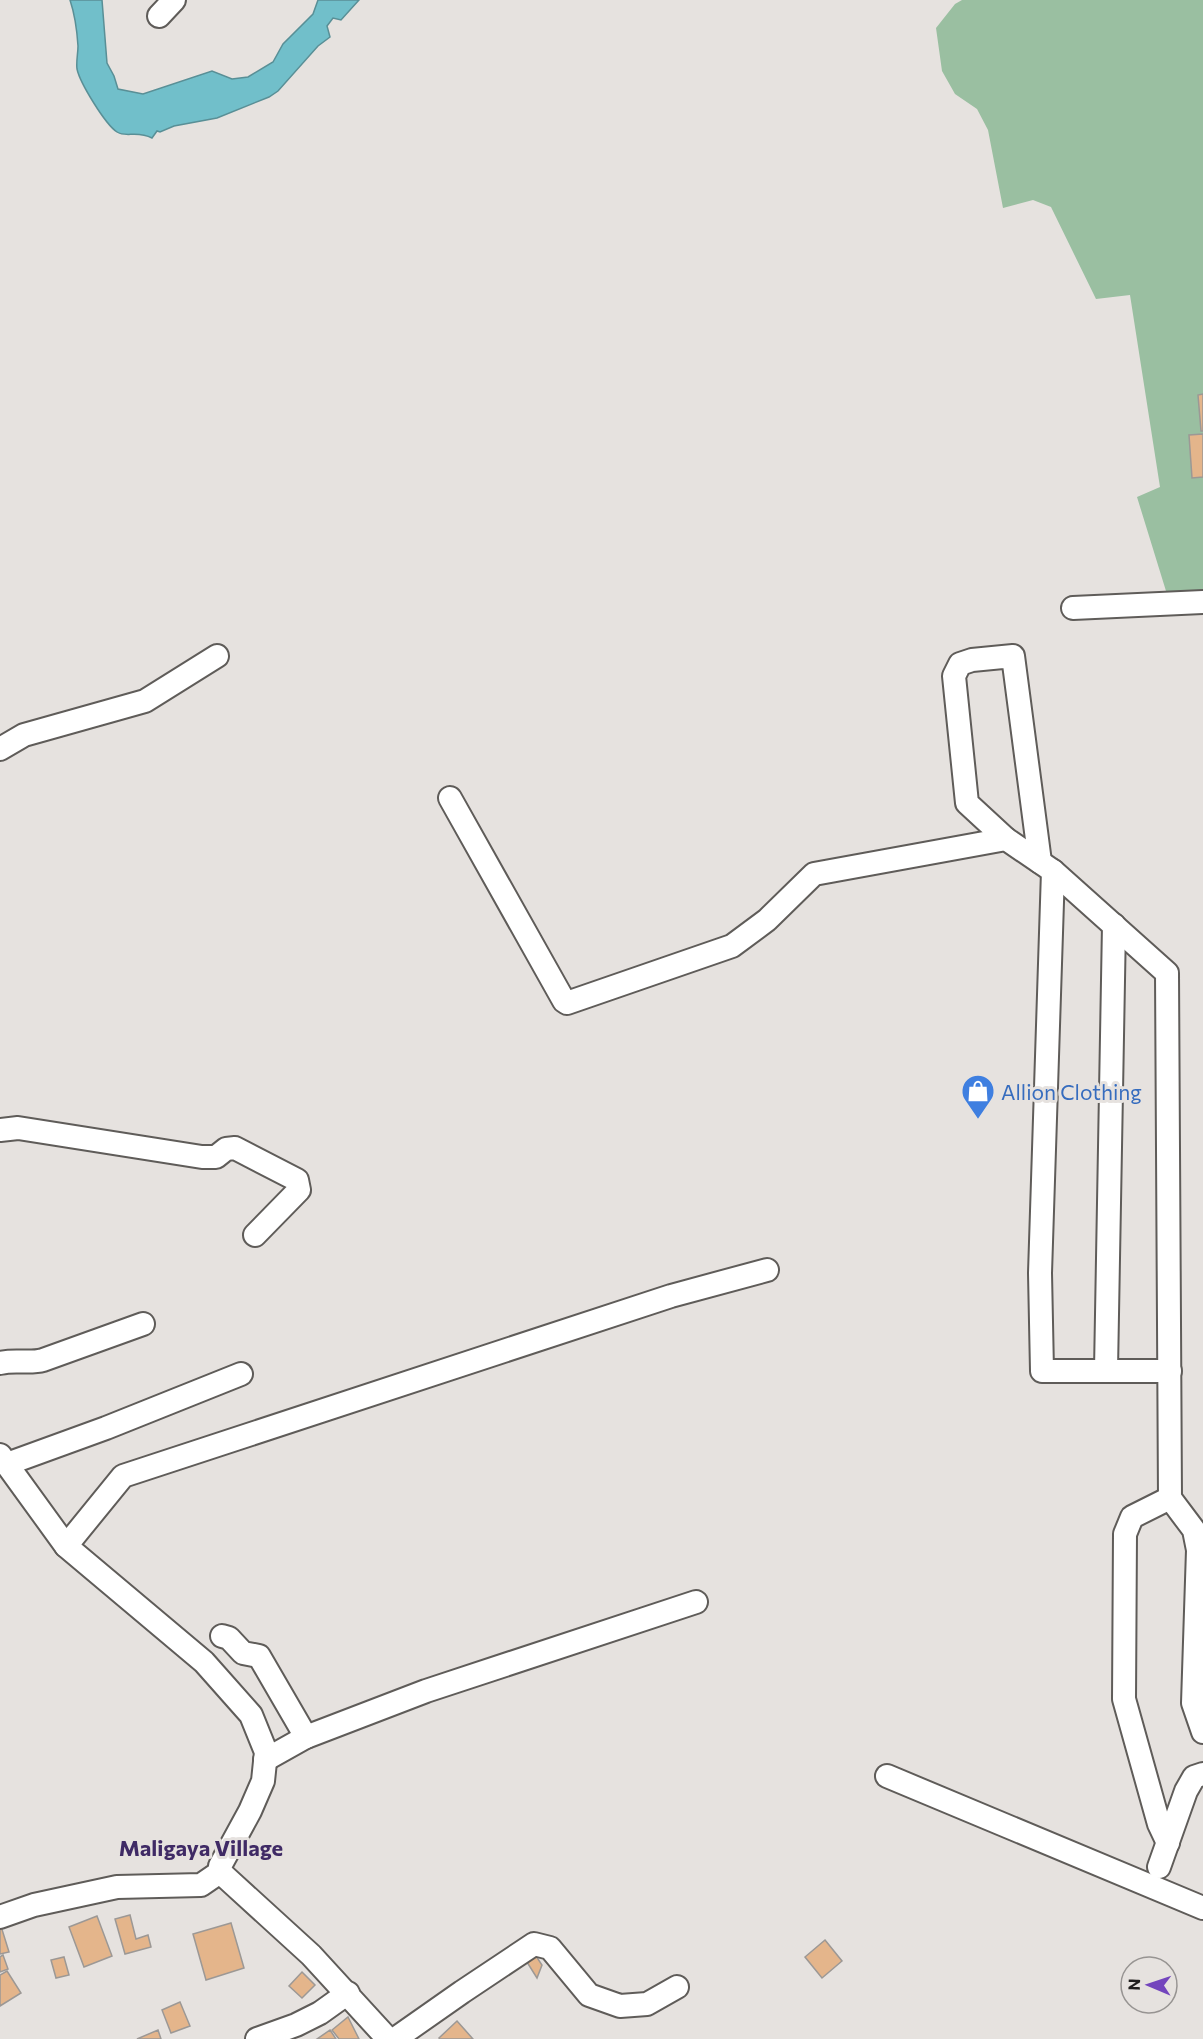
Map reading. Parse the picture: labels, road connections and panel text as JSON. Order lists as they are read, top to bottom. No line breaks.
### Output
{"districts":["Maligaya Village"],"places":{"shop":["Allion Clothing"]},"north":"left"}
